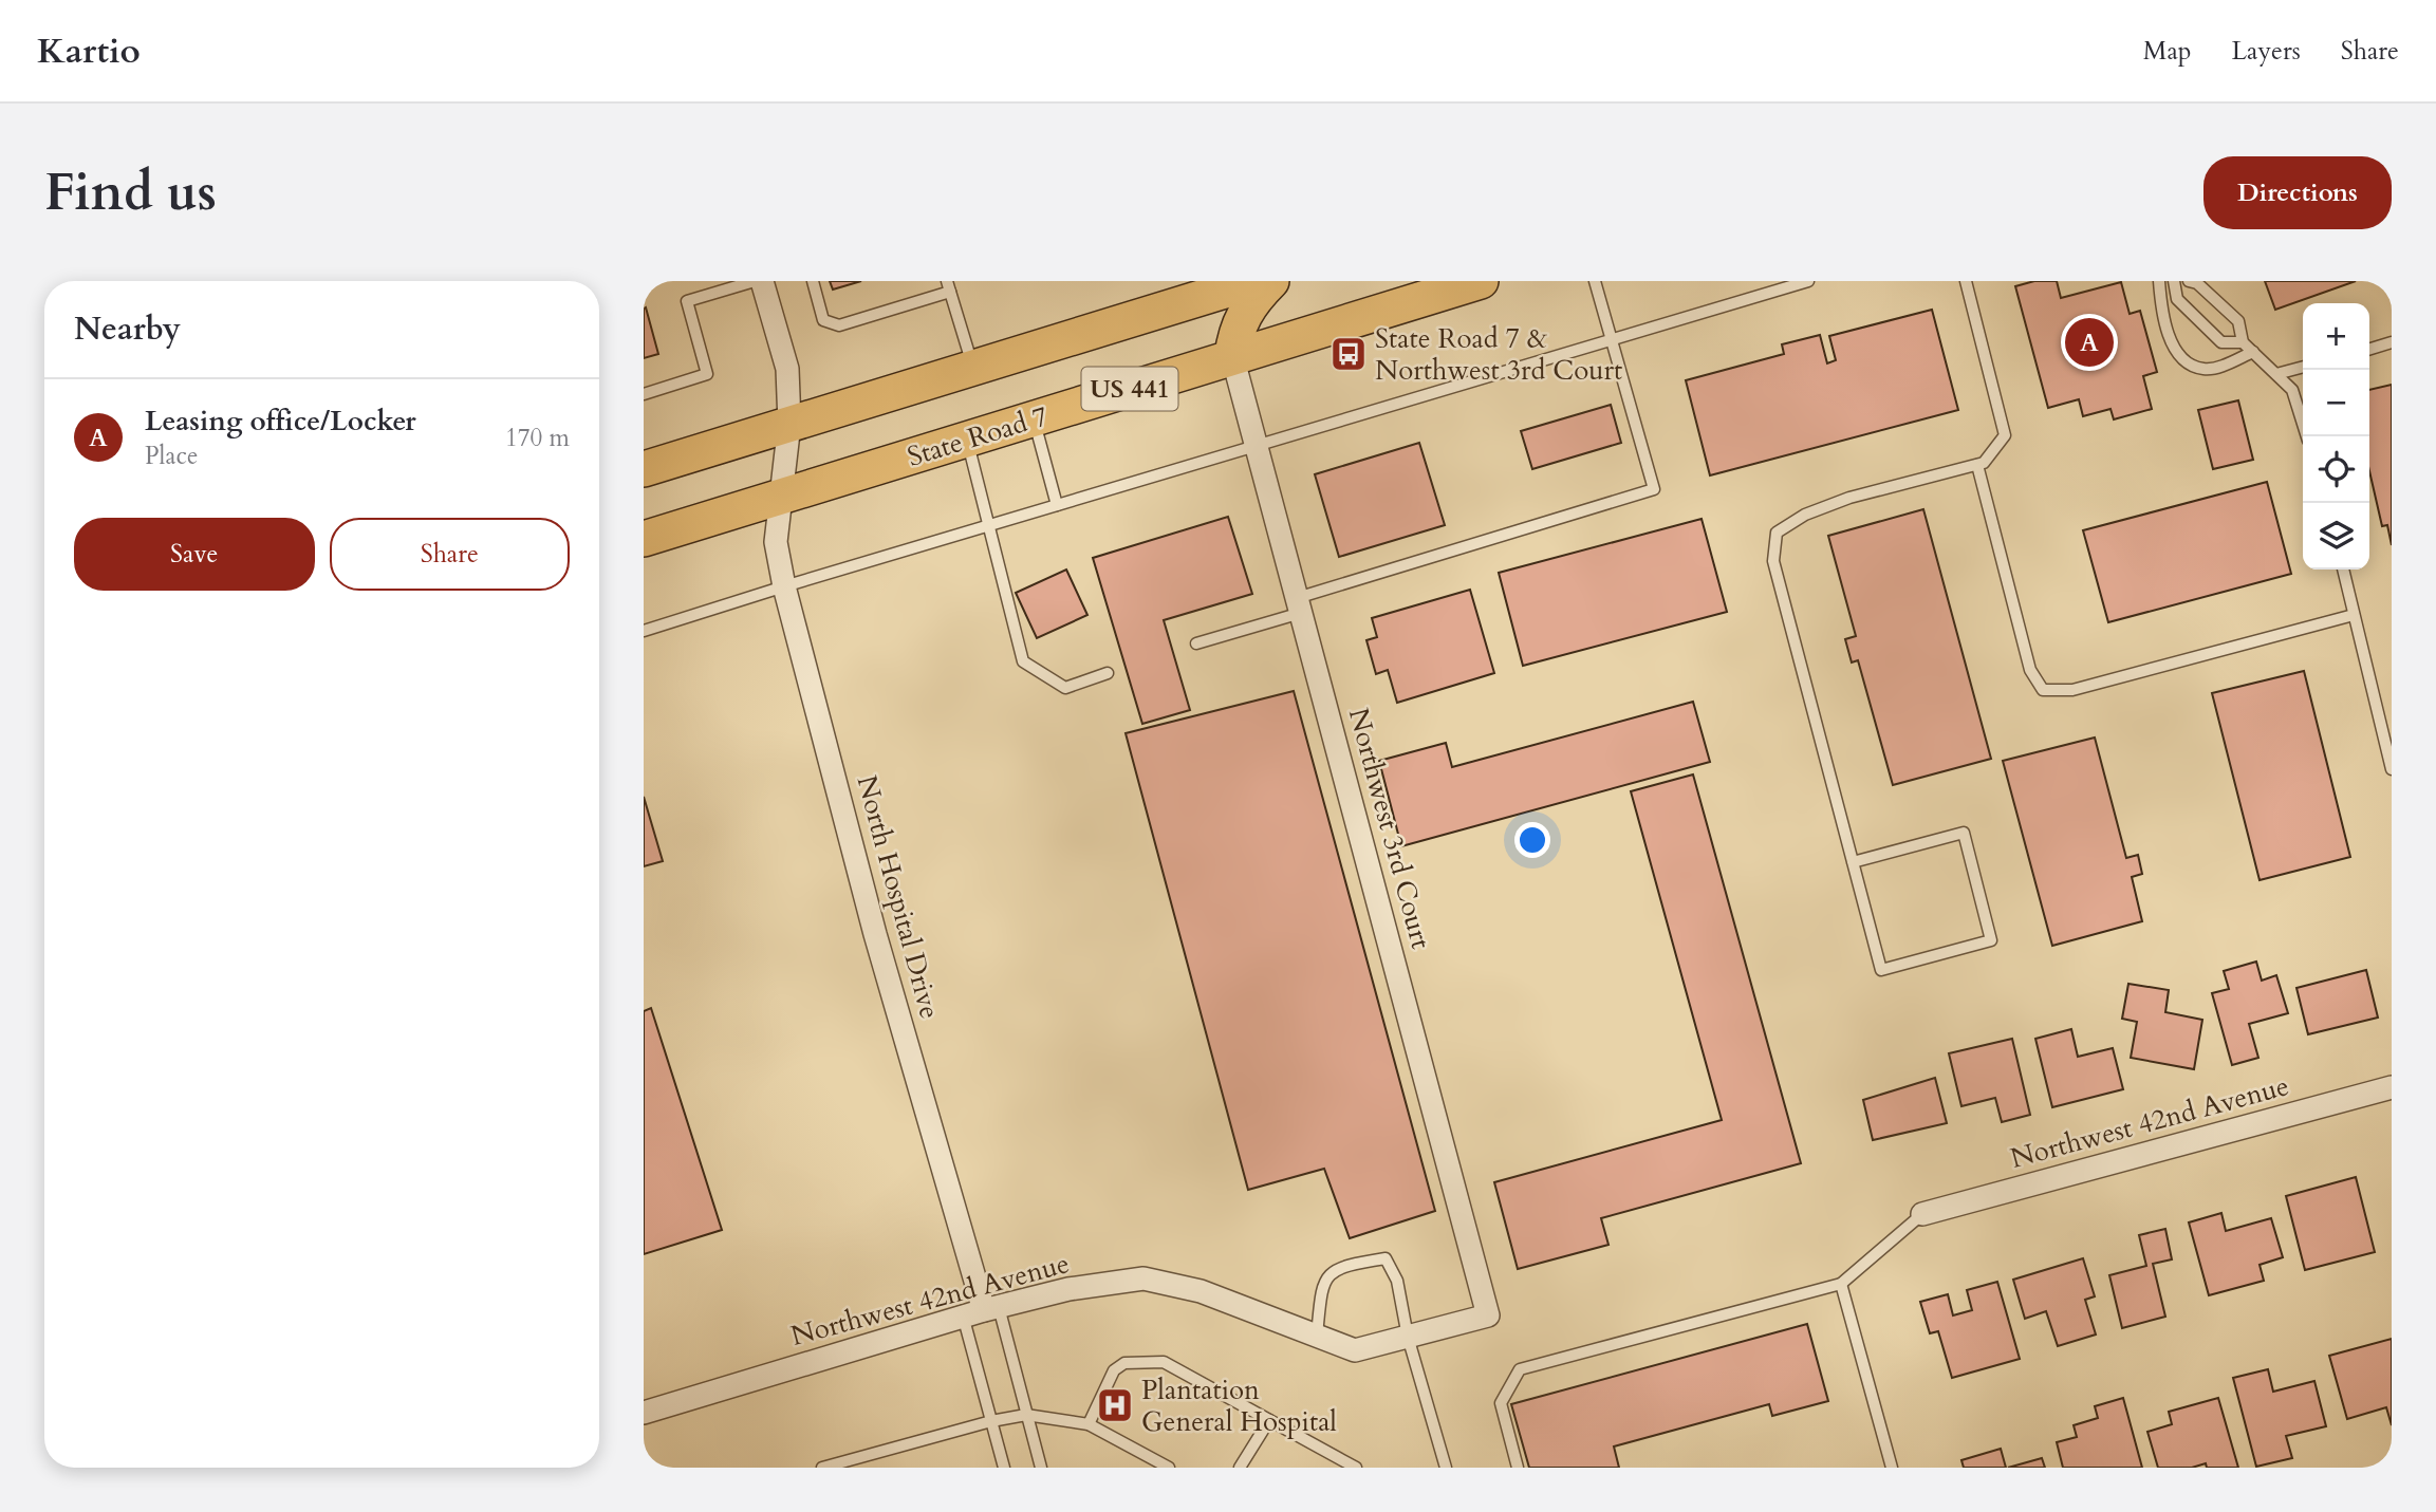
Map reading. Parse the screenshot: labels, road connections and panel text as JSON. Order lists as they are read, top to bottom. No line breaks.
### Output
{"streets":{"main road":["US 441","State Road 7"],"street":["Northwest 3rd Court","North Hospital Drive","Northwest 42nd Avenue"]},"crossings":[["US 441","North Hospital Drive"],["State Road 7","Northwest 3rd Court"],["State Road 7","North Hospital Drive"],["Northwest 3rd Court","Northwest 42nd Avenue"],["North Hospital Drive","Northwest 42nd Avenue"]],"places":{"bus stop":["State Road 7 & Northwest 3rd Court"],"hospital":["Plantation General Hospital"]},"page":{"header":"Kartio","nav":["Map","Layers","Share"],"buttons":["Directions",["Save","Share"]],"title":"Find us","heading":"Nearby","map_buttons":["+","−"],"pins":"A","list":[{"mark":"A","name":"Leasing office/Locker","note":"Place","value":"170 m"}]}}
